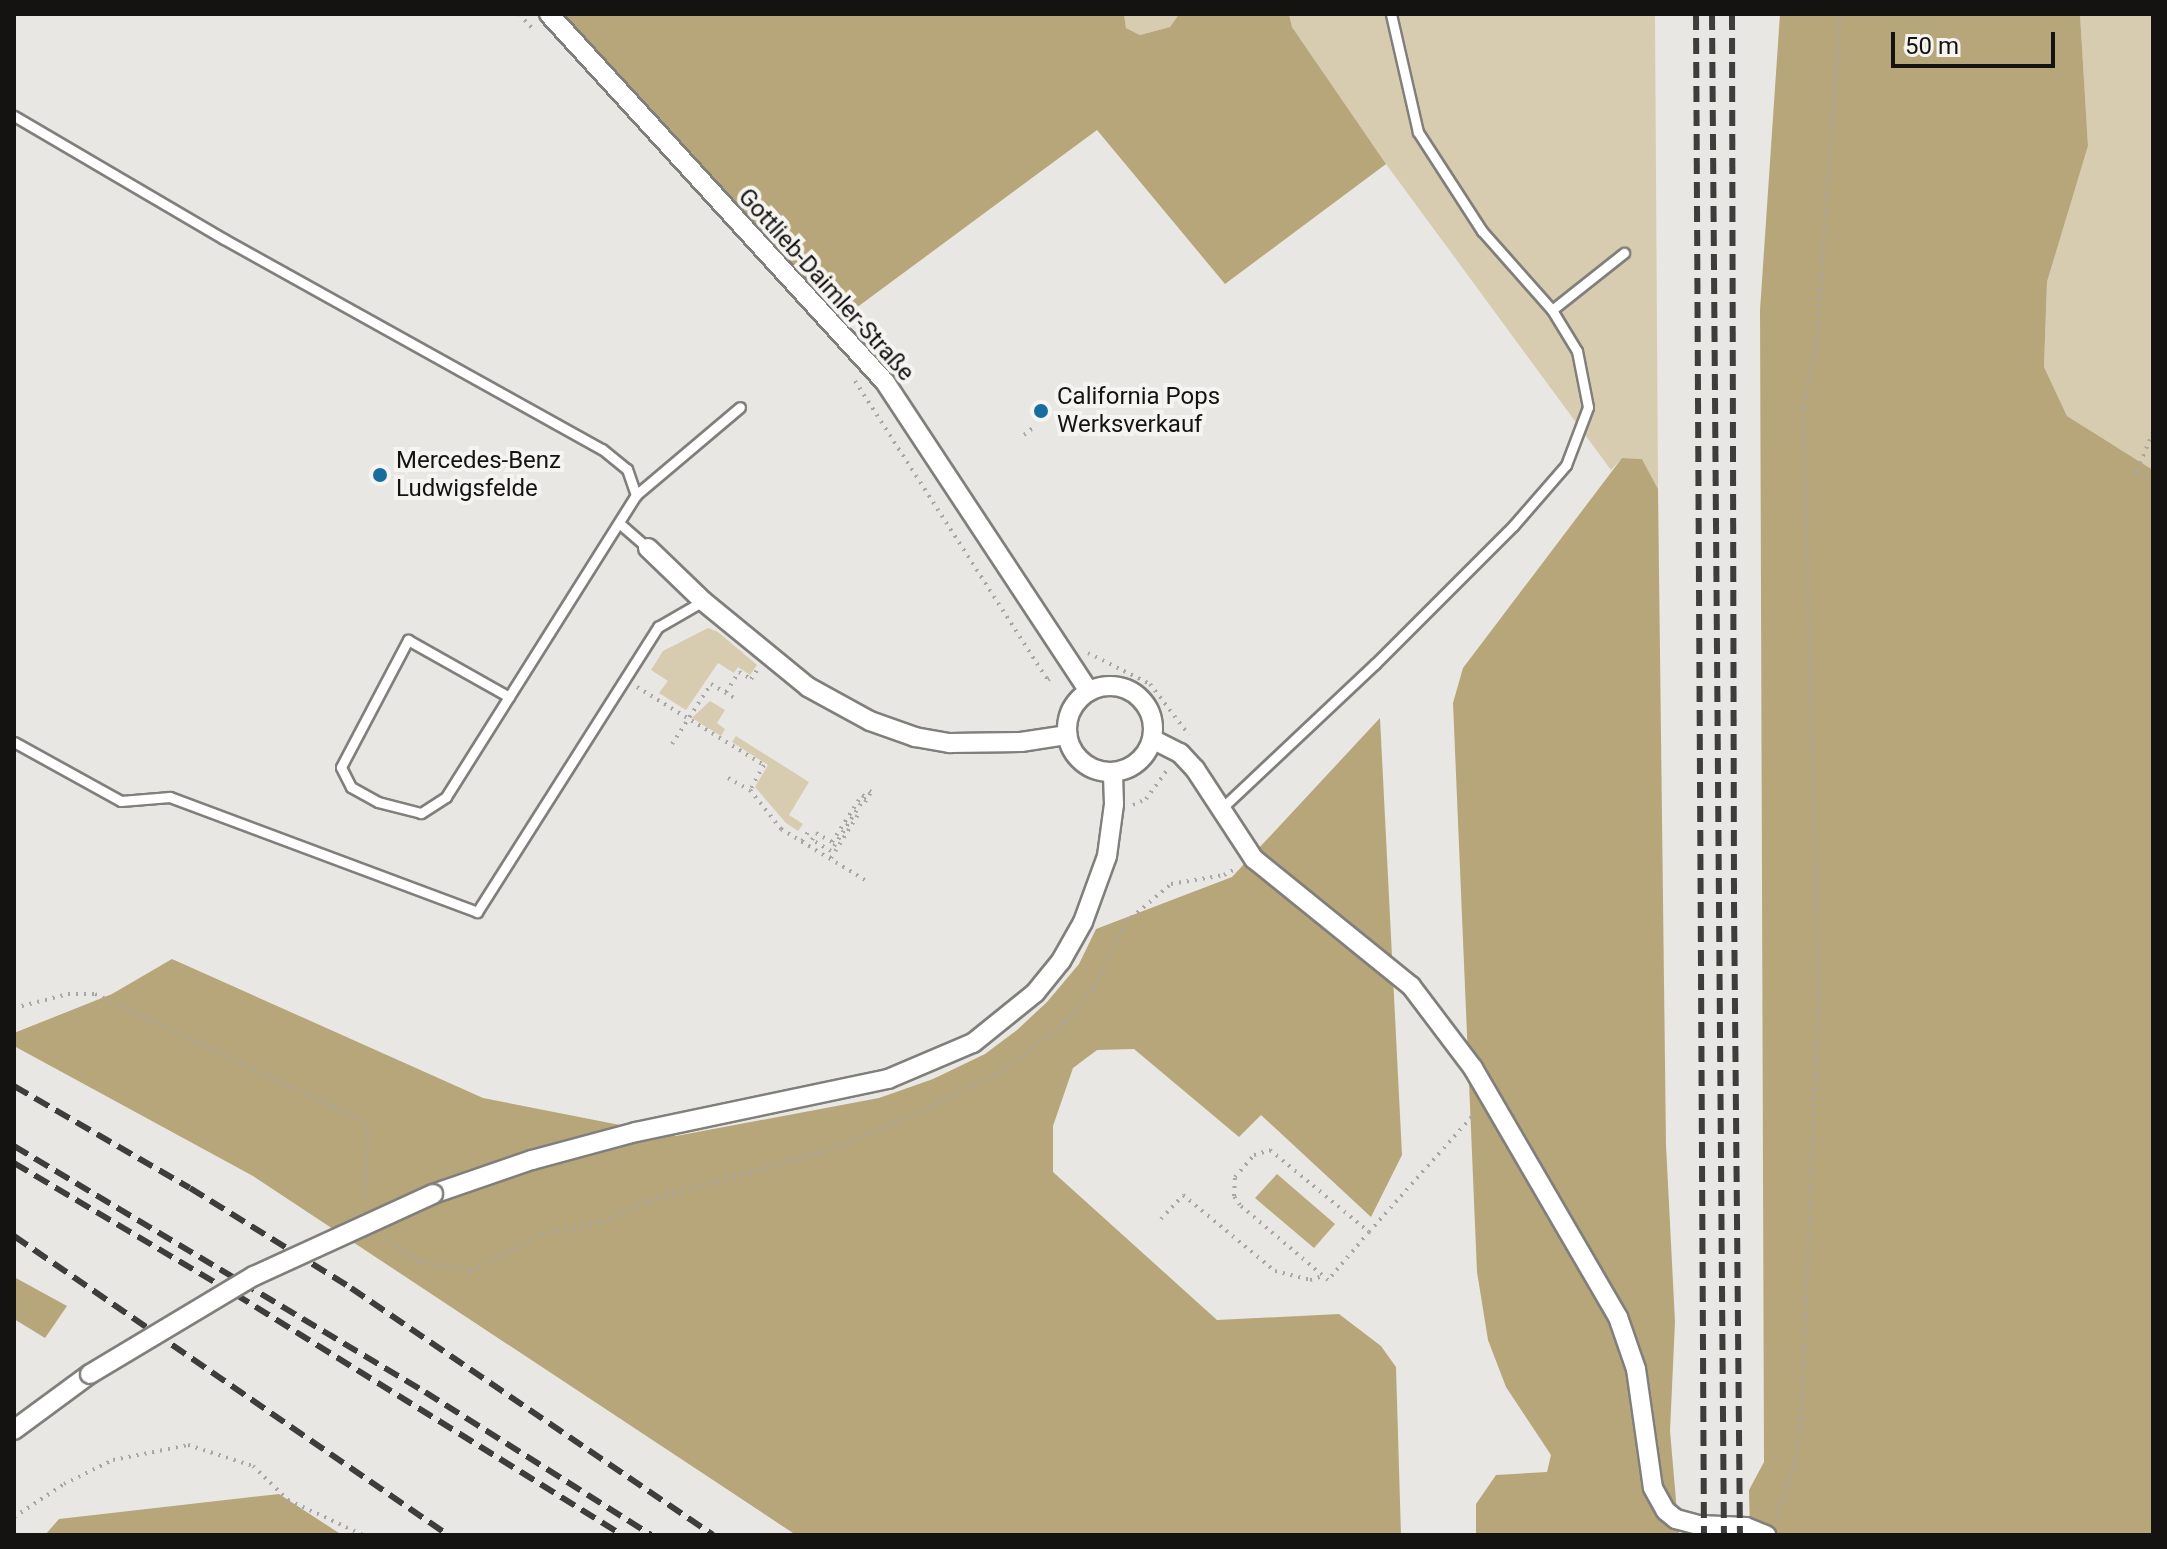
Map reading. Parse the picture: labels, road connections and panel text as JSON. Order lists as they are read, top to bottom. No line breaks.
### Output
{"streets":{"street":["Gottlieb-Daimler-Straße"]},"places":["California Pops Werksverkauf","Mercedes-Benz Ludwigsfelde"],"scale_bar":"50 m"}
